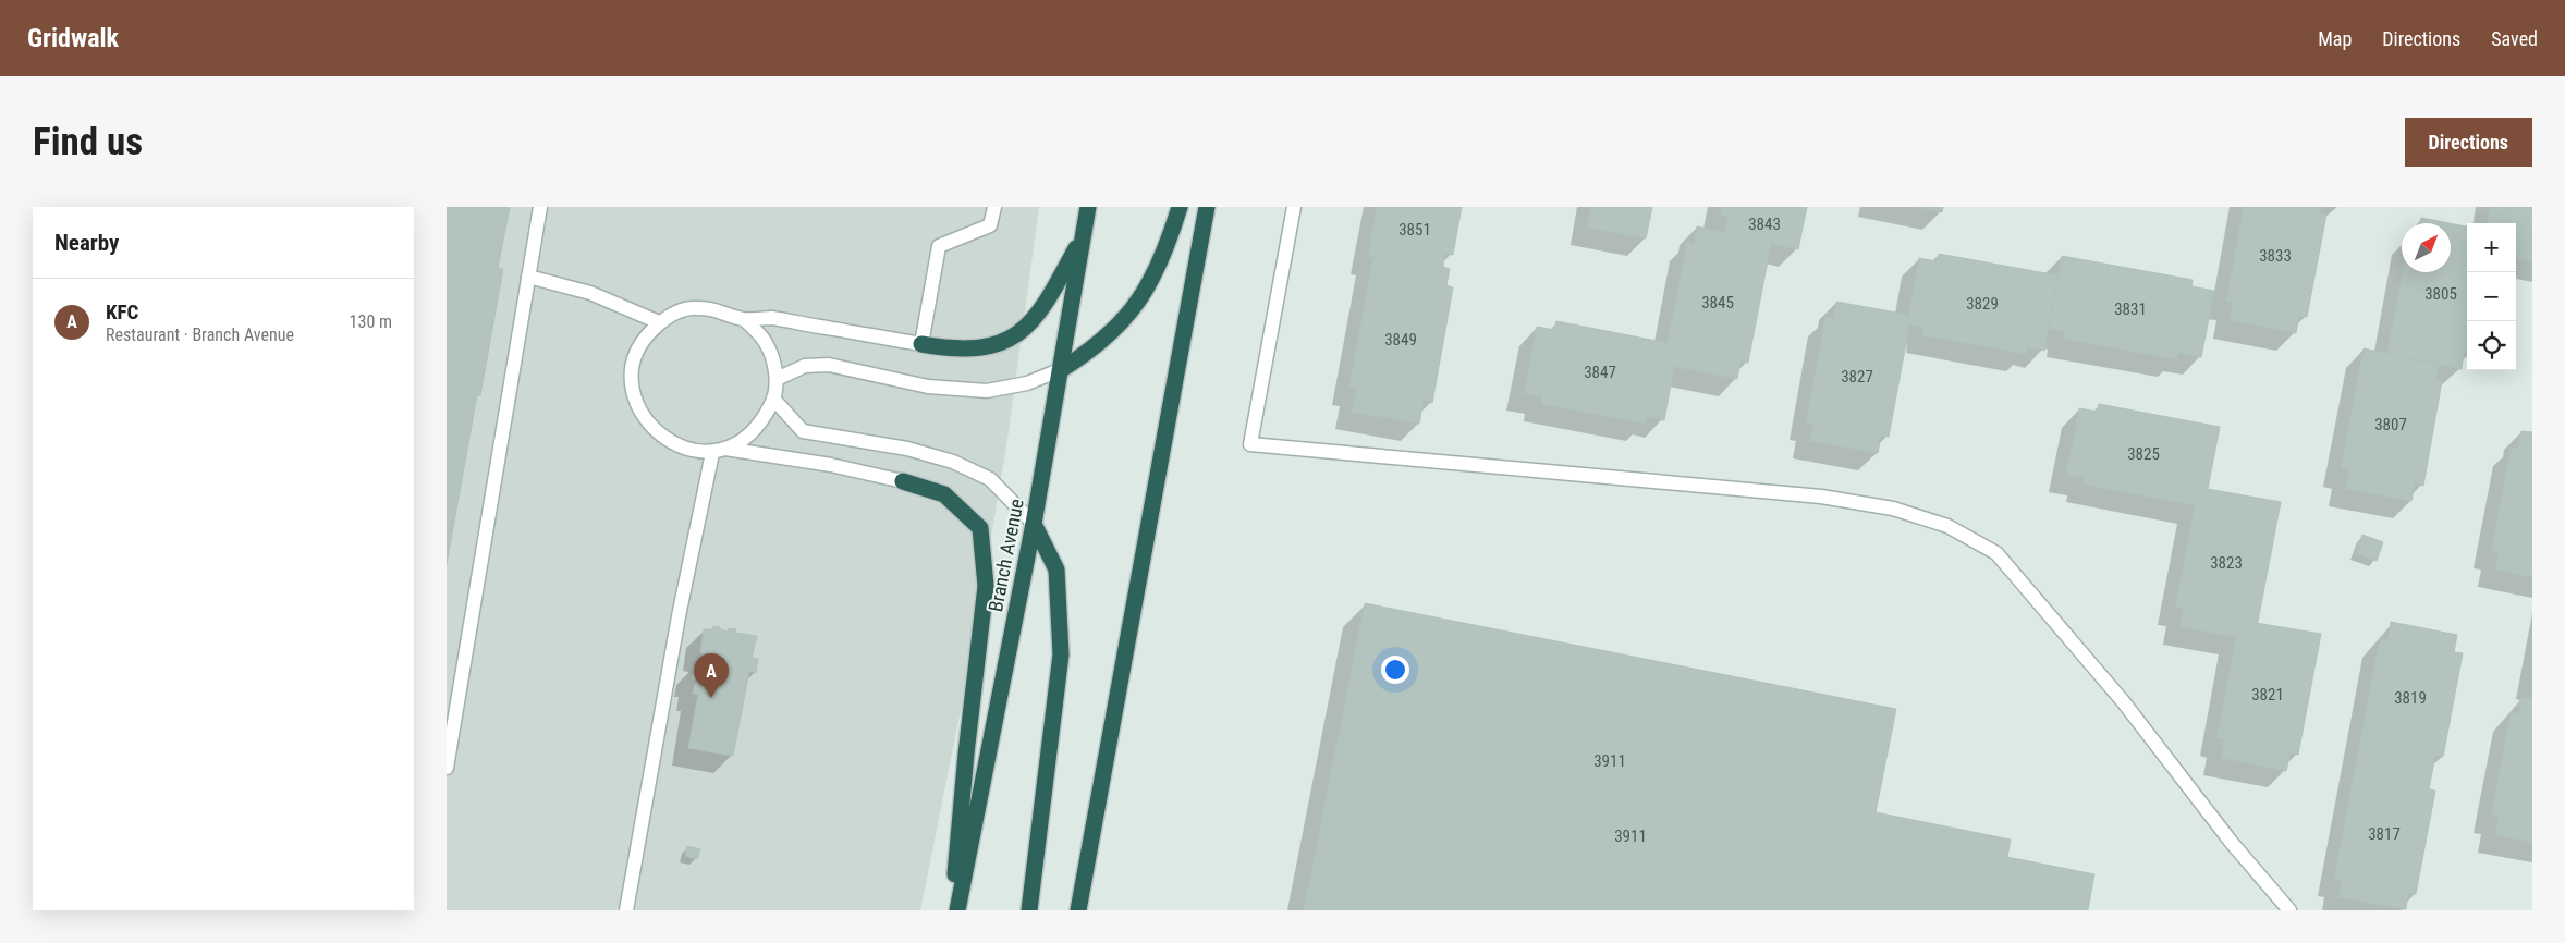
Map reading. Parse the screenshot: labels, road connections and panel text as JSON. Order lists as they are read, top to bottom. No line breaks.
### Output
{"streets":{"highway":["Branch Avenue"]},"house_numbers":["3843","3851","3833","3805","3845","3829","3831","3849","3847","3827","3807","3825","3823","3821","3819","3911","3817","3911"],"north":"top right","page":{"header":"Gridwalk","nav":["Map","Directions","Saved"],"buttons":"Directions","title":"Find us","heading":"Nearby","map_buttons":["+","−"],"list":[{"mark":"A","name":"KFC","note":"Restaurant · Branch Avenue","value":"130 m"}],"pins":"A"}}
